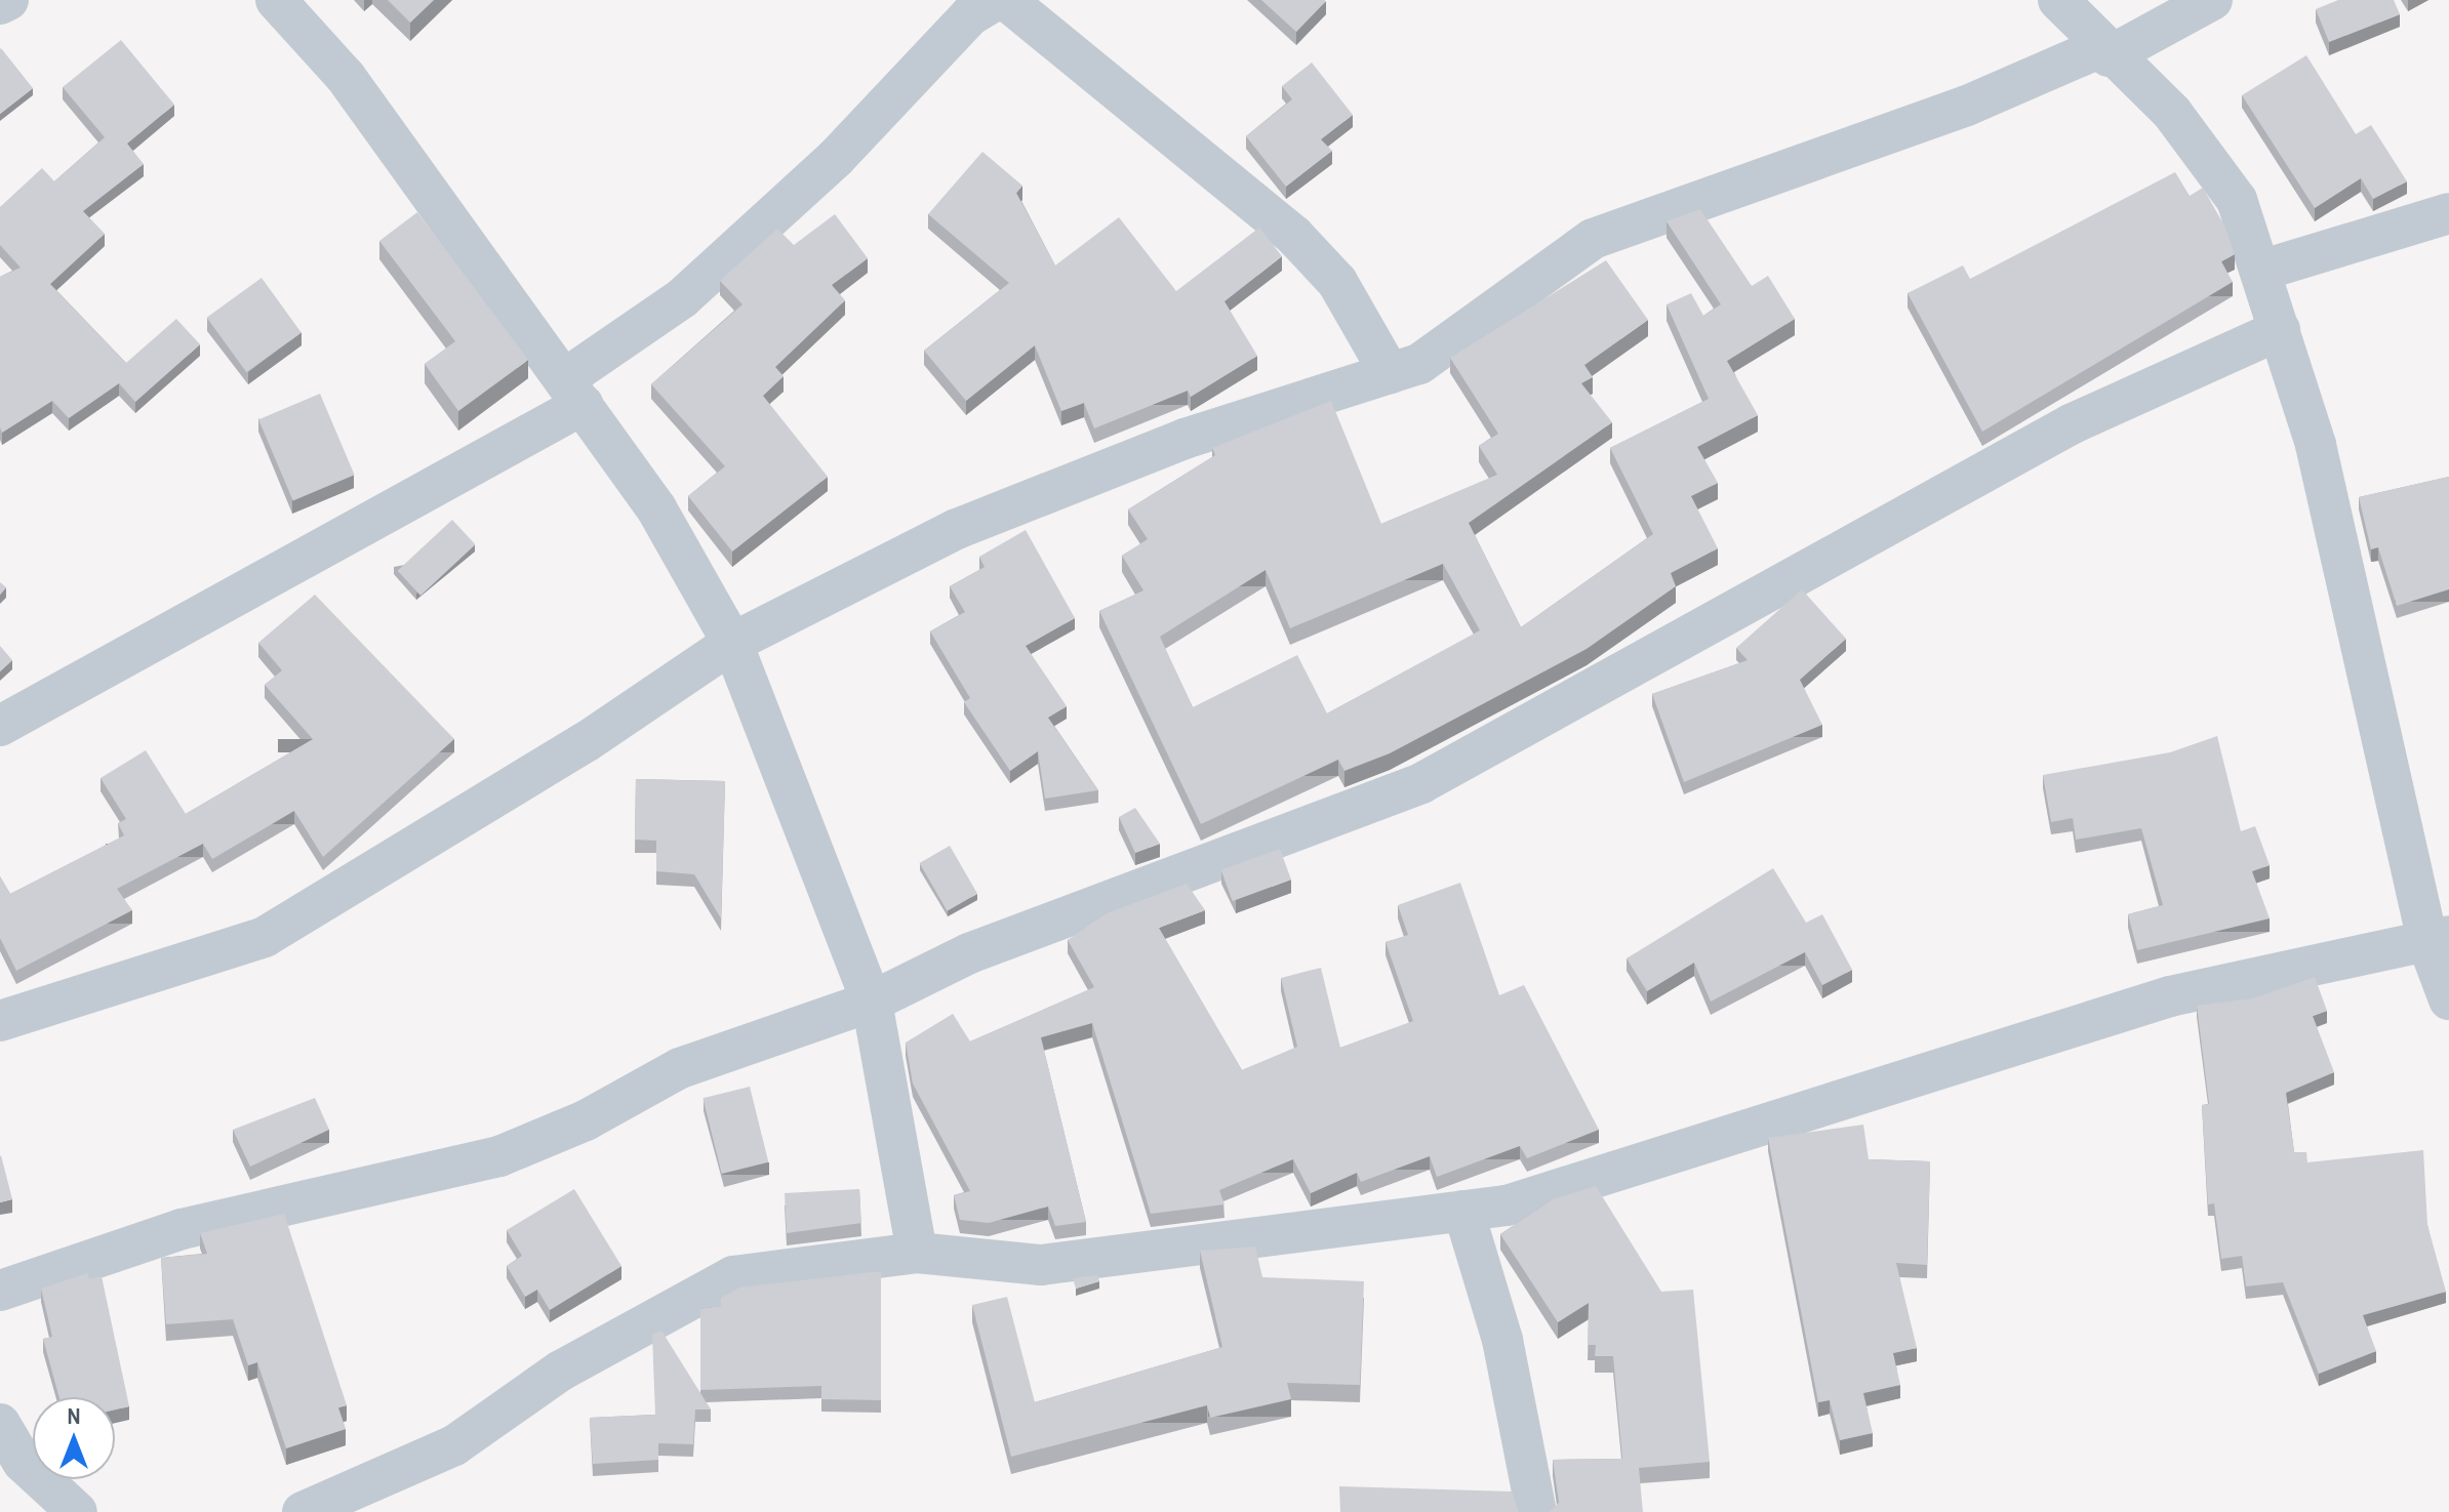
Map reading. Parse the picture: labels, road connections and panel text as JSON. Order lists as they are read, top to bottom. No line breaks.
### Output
{"north":"top"}
